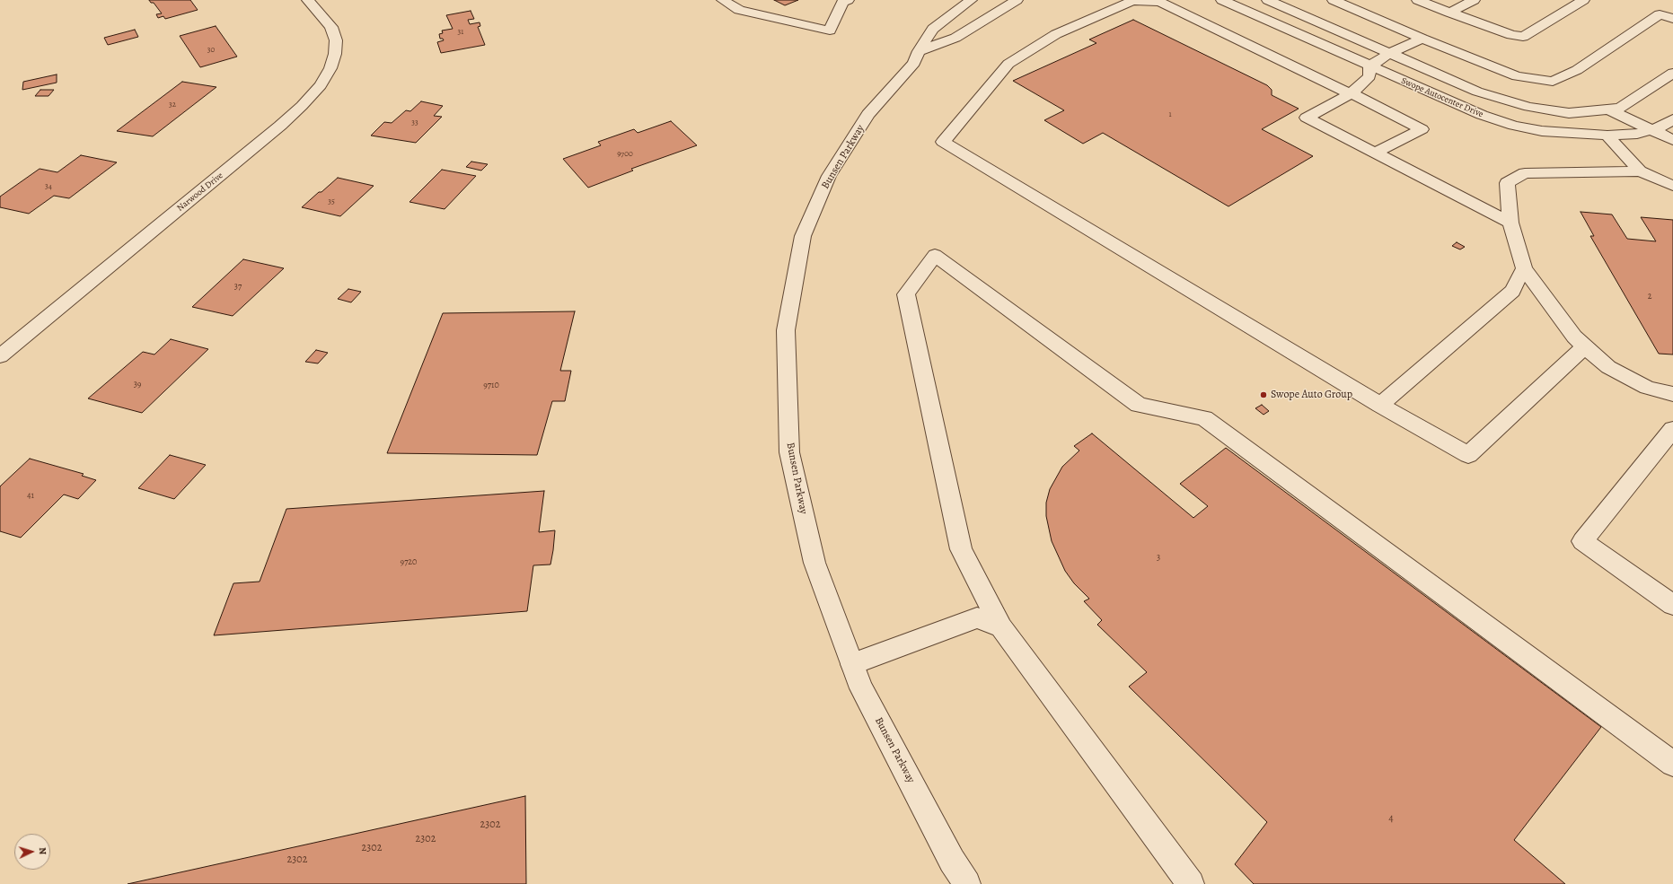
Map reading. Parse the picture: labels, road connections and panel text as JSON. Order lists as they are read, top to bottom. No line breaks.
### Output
{"streets":{"street":["Swope Autocenter Drive","Bunsen Parkway","Narwood Drive"]},"places":["Swope Auto Group"],"house_numbers":["31","30","32","1","33","9700","34","35","37","2","39","9710","41","3","9720","4","2302","2302","2302","2302"],"north":"right"}
